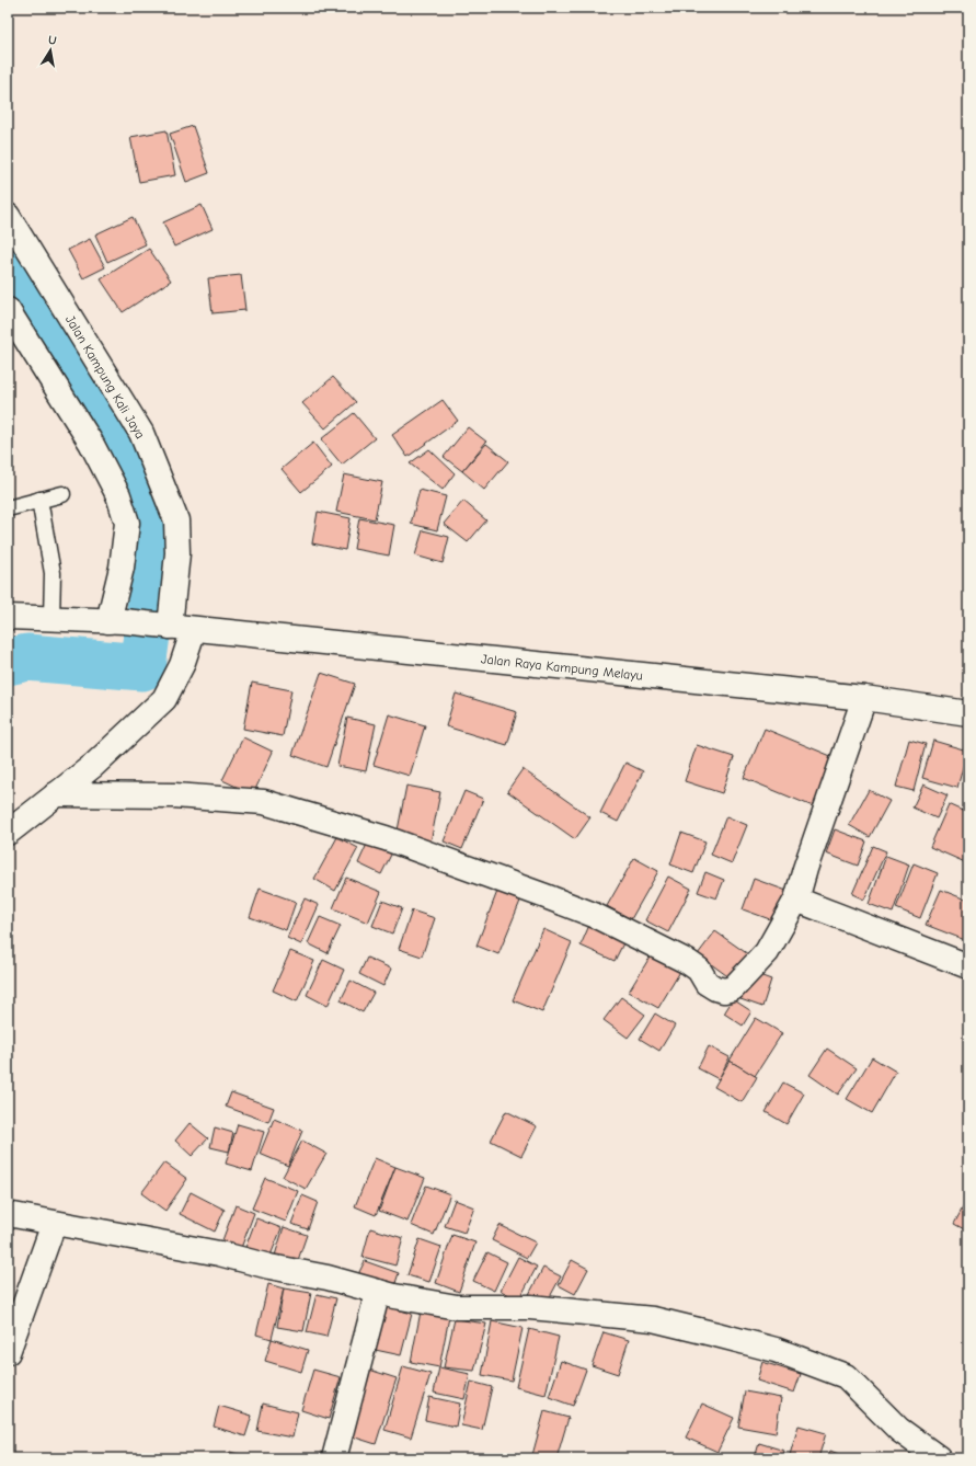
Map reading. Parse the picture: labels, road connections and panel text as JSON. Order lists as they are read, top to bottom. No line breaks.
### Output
{"streets":{"street":["Jalan Kampung Kali Jaya","Jalan Raya Kampung Melayu"]},"crossings":[["Jalan Kampung Kali Jaya","Jalan Raya Kampung Melayu"]],"north":"top"}
